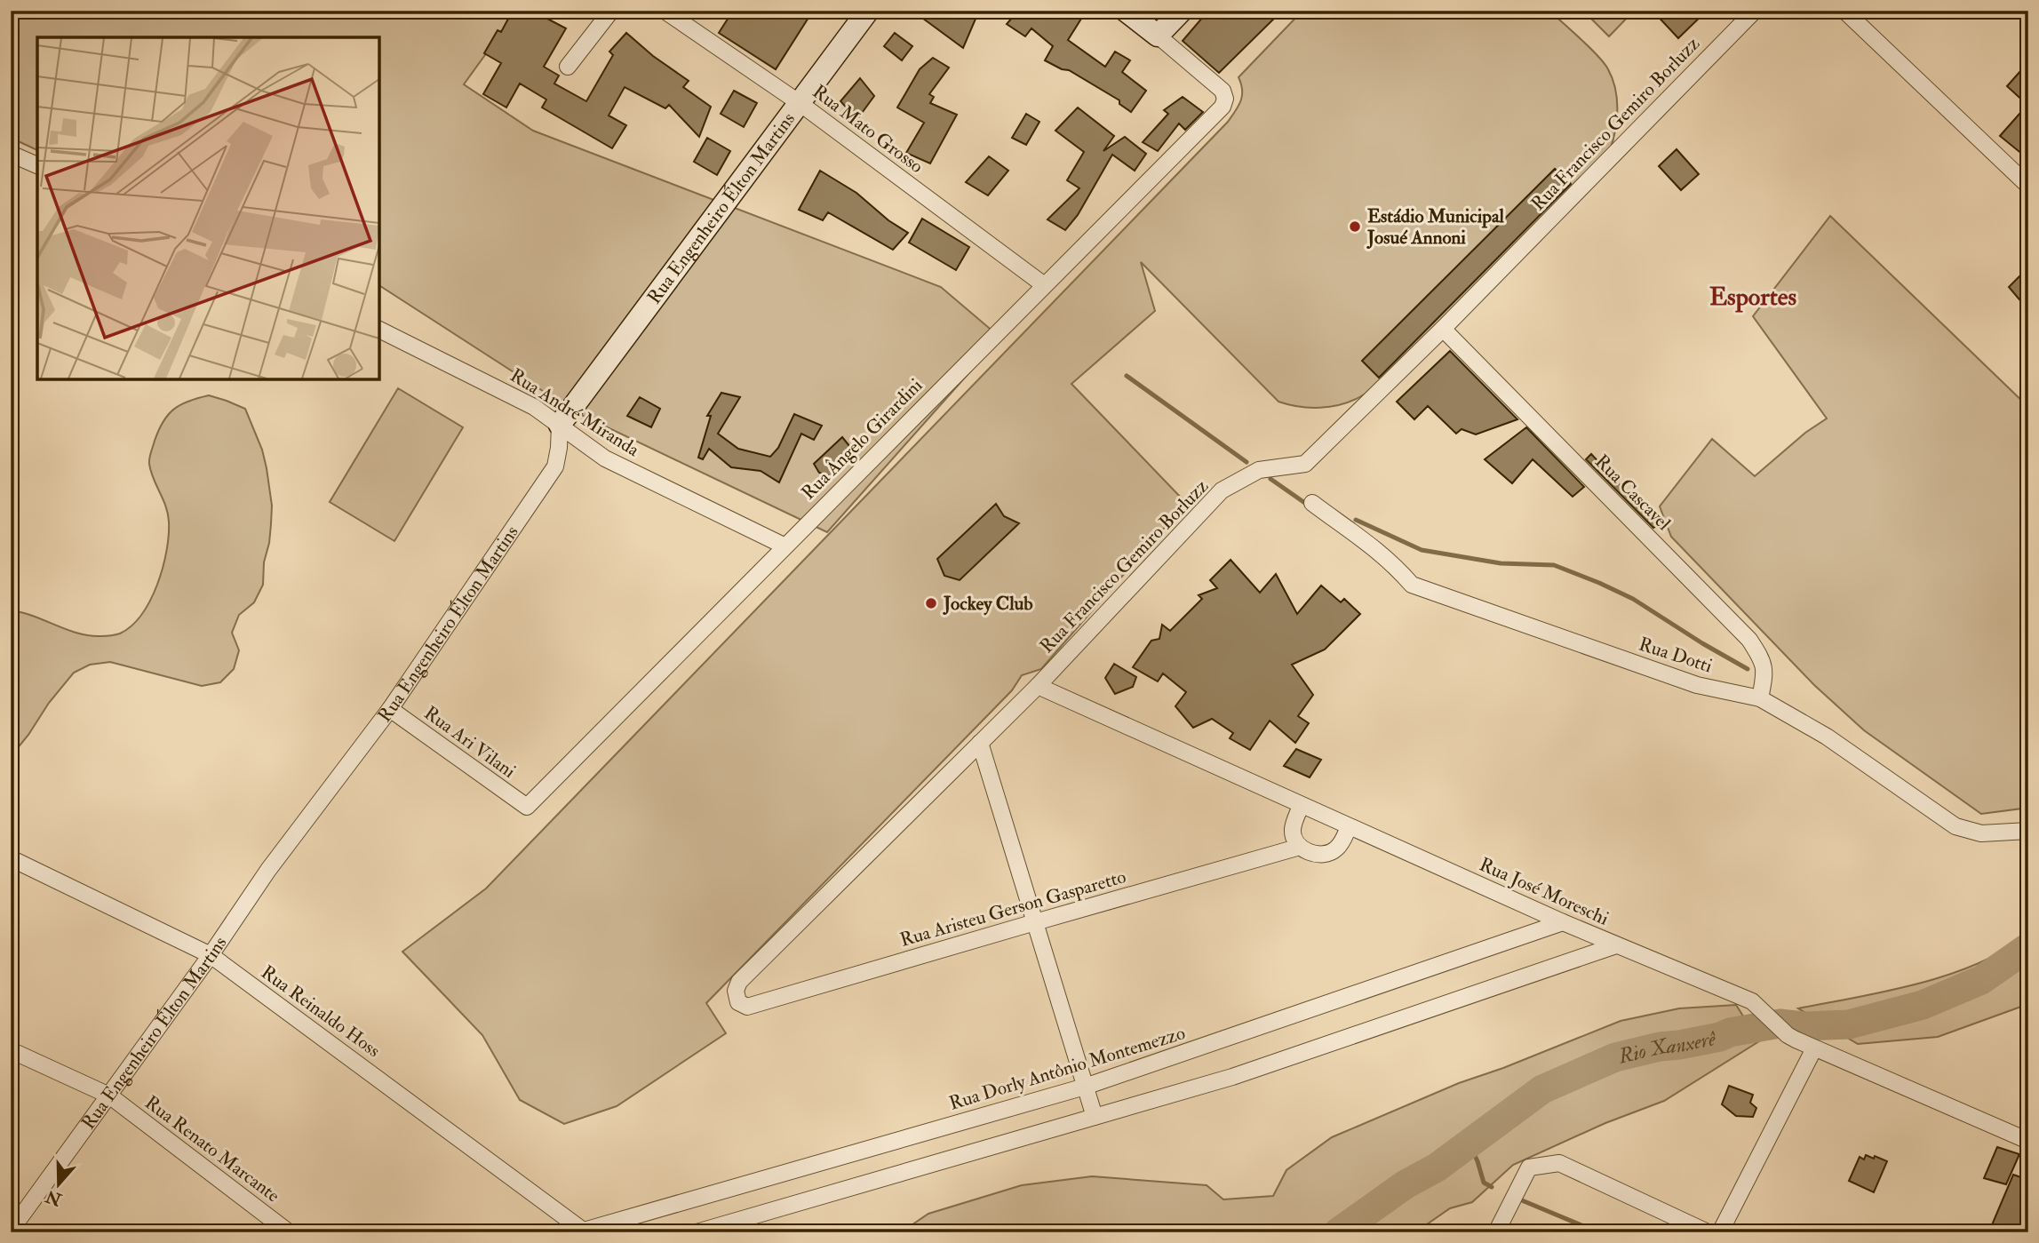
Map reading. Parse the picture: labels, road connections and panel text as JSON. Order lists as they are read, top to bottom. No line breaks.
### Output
{"streets":{"street":["Rua Francisco Gemiro Borluzz","Rua Mato Grosso","Rua Engenheiro Élton Martins","Rua André Miranda","Rua Ângelo Girardini","Rua Cascavel","Rua Dotti","Rua Ari Vilani","Rua José Moreschi","Rua Aristeu Gerson Gasparetto","Rua Reinaldo Hoss","Rua Dorly Antônio Montemezzo","Rua Renato Marcante"]},"crossings":[["Rua Francisco Gemiro Borluzz","Rua Cascavel"],["Rua Francisco Gemiro Borluzz","Rua José Moreschi"],["Rua Francisco Gemiro Borluzz","Rua Aristeu Gerson Gasparetto"],["Rua Mato Grosso","Rua Engenheiro Élton Martins"],["Rua Mato Grosso","Rua Ângelo Girardini"],["Rua Engenheiro Élton Martins","Rua André Miranda"],["Rua Engenheiro Élton Martins","Rua Ari Vilani"],["Rua Engenheiro Élton Martins","Rua Reinaldo Hoss"],["Rua Engenheiro Élton Martins","Rua Renato Marcante"],["Rua André Miranda","Rua Ângelo Girardini"],["Rua Ângelo Girardini","Rua Ari Vilani"],["Rua Cascavel","Rua Dotti"],["Rua José Moreschi","Rua Dorly Antônio Montemezzo"],["Rua Reinaldo Hoss","Rua Dorly Antônio Montemezzo"]],"districts":["Esportes"],"water":["Rio Xanxerê"],"places":["Estádio Municipal Josué Annoni","Jockey Club"],"north":"bottom"}
